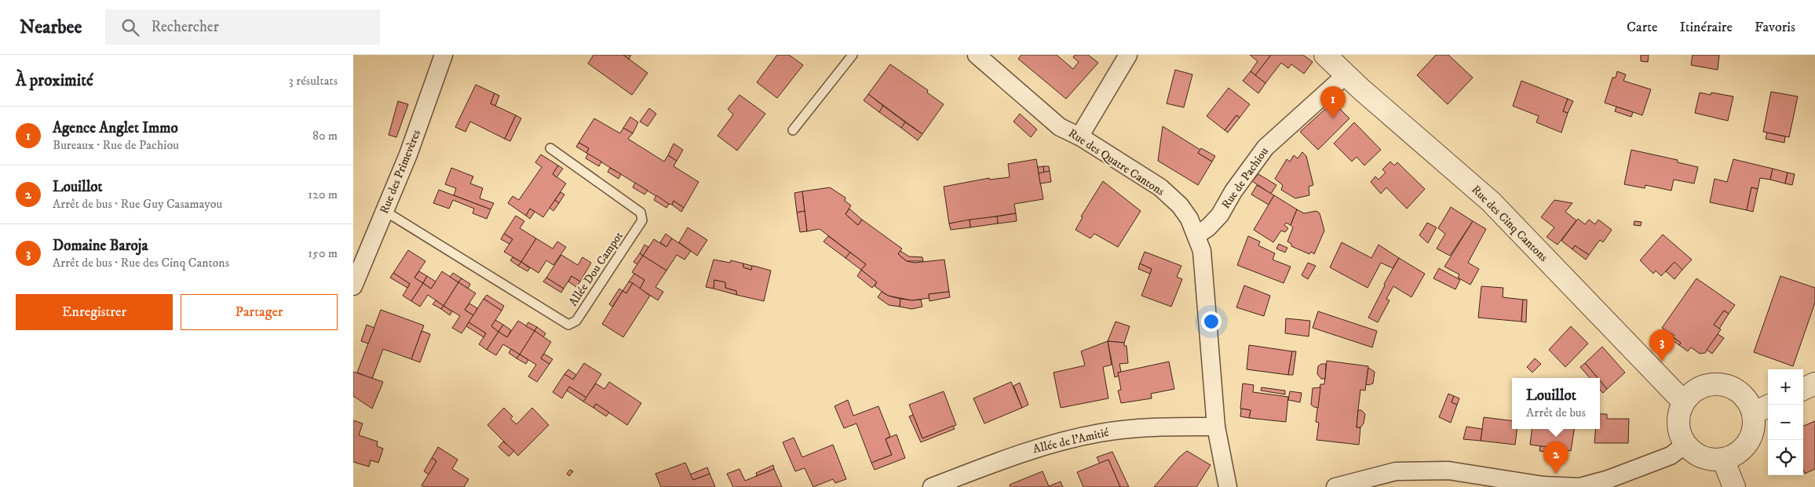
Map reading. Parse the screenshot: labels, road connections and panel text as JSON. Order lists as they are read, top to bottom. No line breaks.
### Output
{"streets":{"street":["Rue des Quatre Cantons","Rue des Primevères","Rue de Pachiou","Rue des Cinq Cantons","Allée de l'Amitié"],"lane":["Allée Dou Campot"]},"crossings":[["Rue des Quatre Cantons","Rue de Pachiou"],["Rue des Quatre Cantons","Allée de l'Amitié"],["Rue des Primevères","Allée Dou Campot"],["Rue de Pachiou","Rue des Cinq Cantons"]],"page":{"header":"Nearbee","search":"Rechercher","nav":["Carte","Itinéraire","Favoris"],"heading":["À proximité","3 résultats"],"pins":["1","3","2"],"list":[{"mark":"1","name":"Agence Anglet Immo","note":"Bureaux · Rue de Pachiou","value":"80 m"},{"mark":"2","name":"Louillot","note":"Arrêt de bus · Rue Guy Casamayou","value":"120 m"},{"mark":"3","name":"Domaine Baroja","note":"Arrêt de bus · Rue des Cinq Cantons","value":"150 m"}],"buttons":["Enregistrer","Partager"],"map_buttons":["+","−"],"popup":["Louillot","Arrêt de bus"]}}
